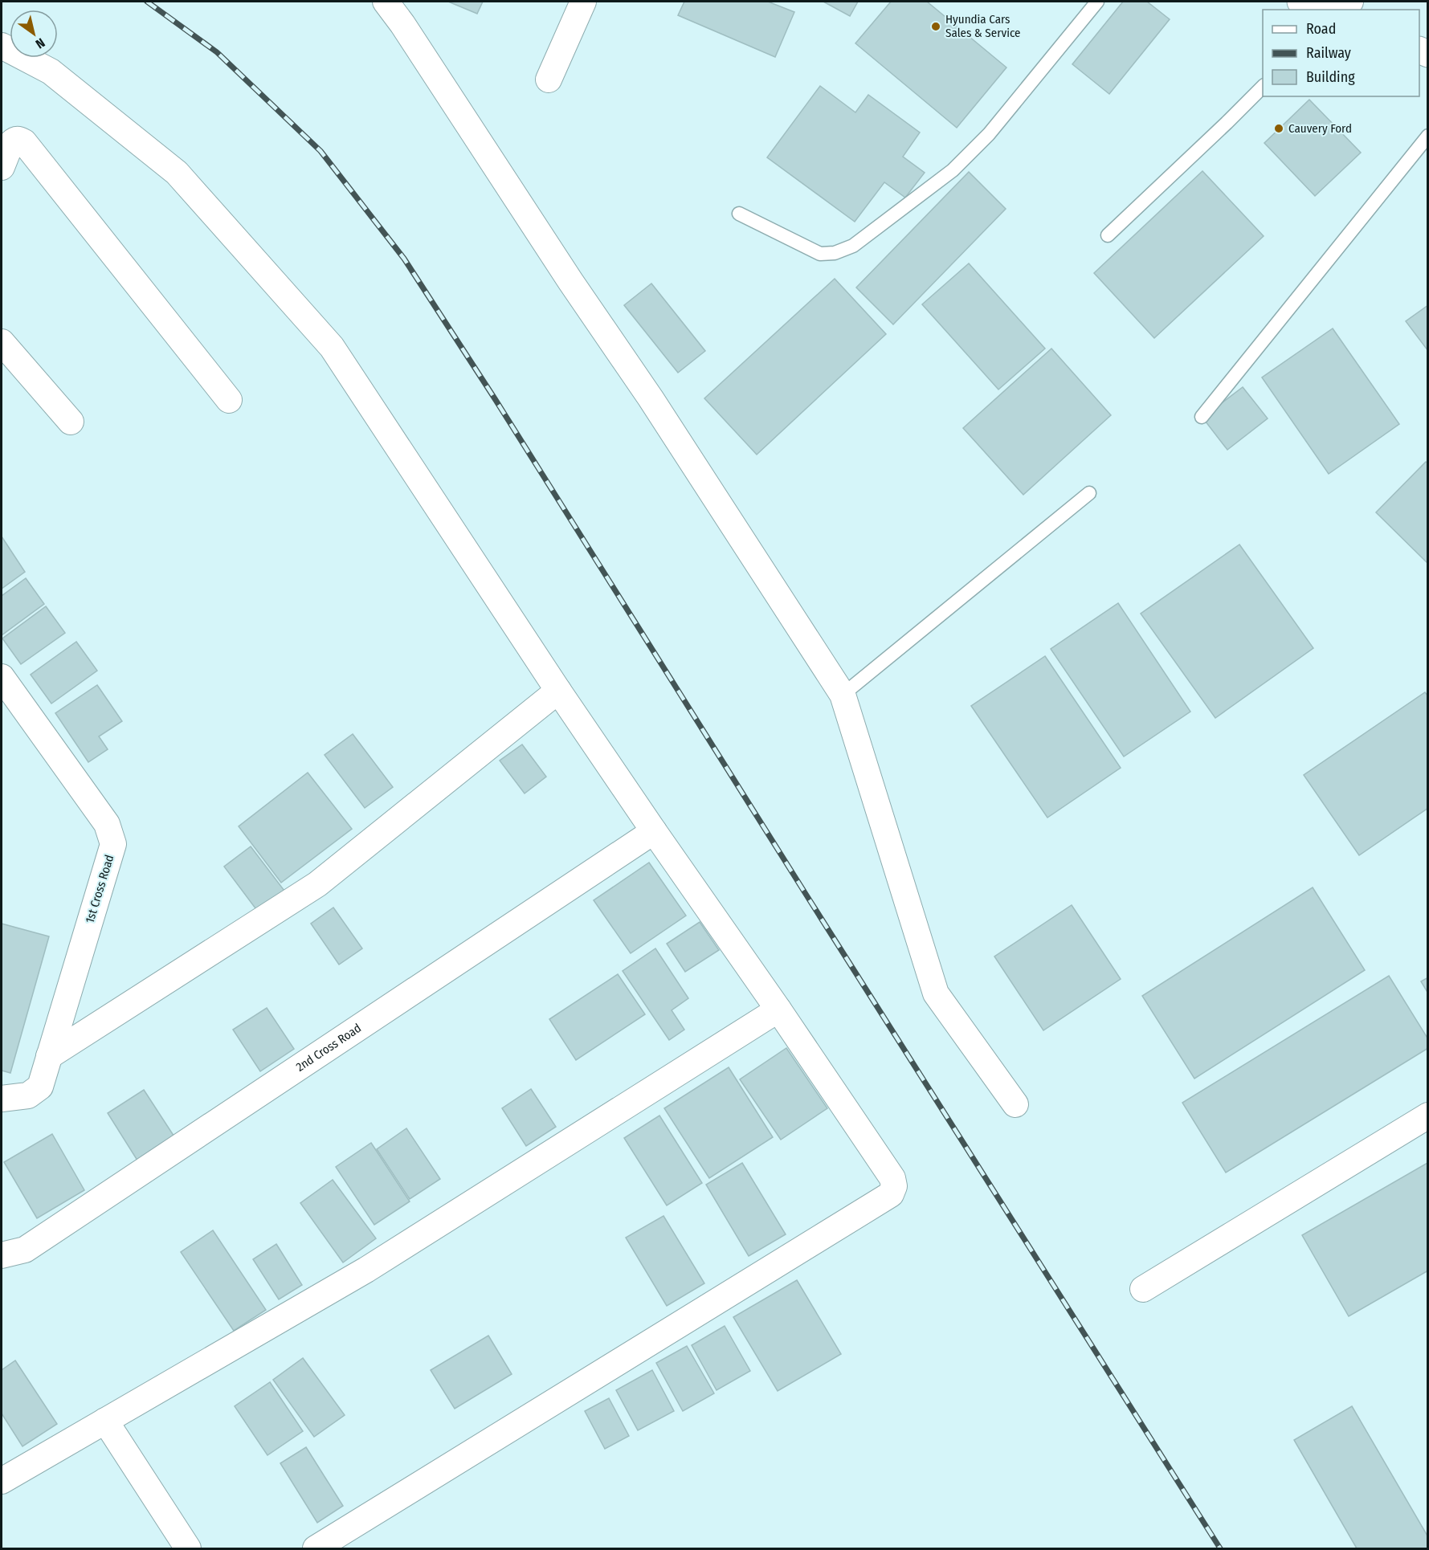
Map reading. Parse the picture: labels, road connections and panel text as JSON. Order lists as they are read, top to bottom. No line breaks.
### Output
{"streets":{"street":["1st Cross Road","2nd Cross Road"]},"places":["Hyundia Cars Sales & Service","Cauvery Ford"],"legend":["Road","Railway","Building"],"north":"bottom right"}
